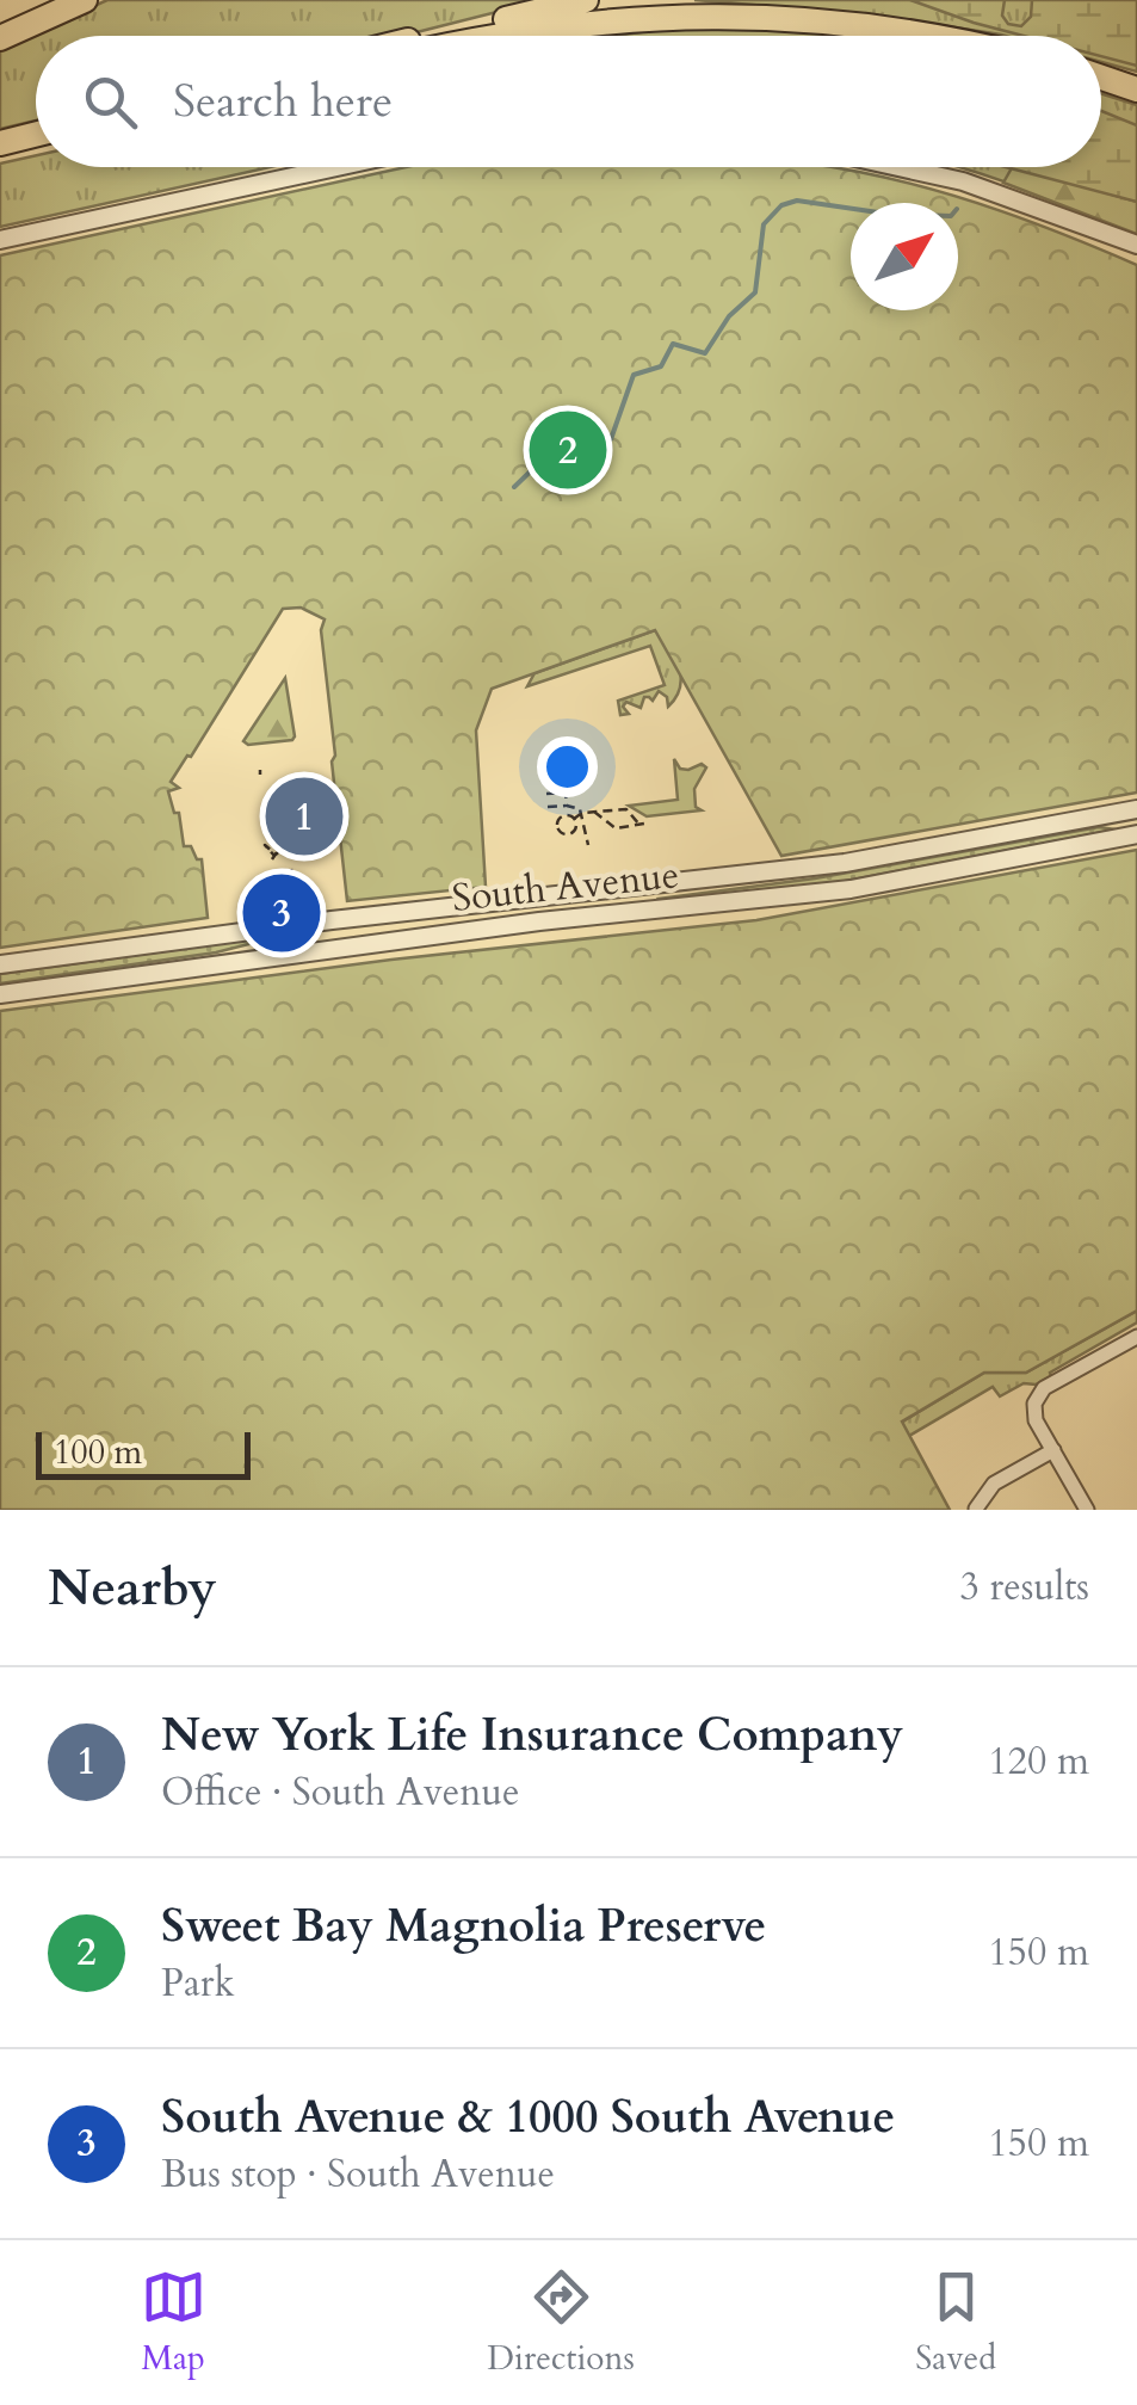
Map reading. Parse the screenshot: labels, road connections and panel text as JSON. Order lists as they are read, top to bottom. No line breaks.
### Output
{"streets":{"street":["South Avenue"]},"scale_bar":"100 m","north":"top right","page":{"search":"Search here","pins":["2","1","3"],"scale":"100 m","heading":["Nearby","3 results"],"list":[{"mark":"1","name":"New York Life Insurance Company","note":"Office · South Avenue","value":"120 m"},{"mark":"2","name":"Sweet Bay Magnolia Preserve","note":"Park","value":"150 m"},{"mark":"3","name":"South Avenue & 1000 South Avenue","note":"Bus stop · South Avenue","value":"150 m"}],"nav":["Map","Directions","Saved"]}}
